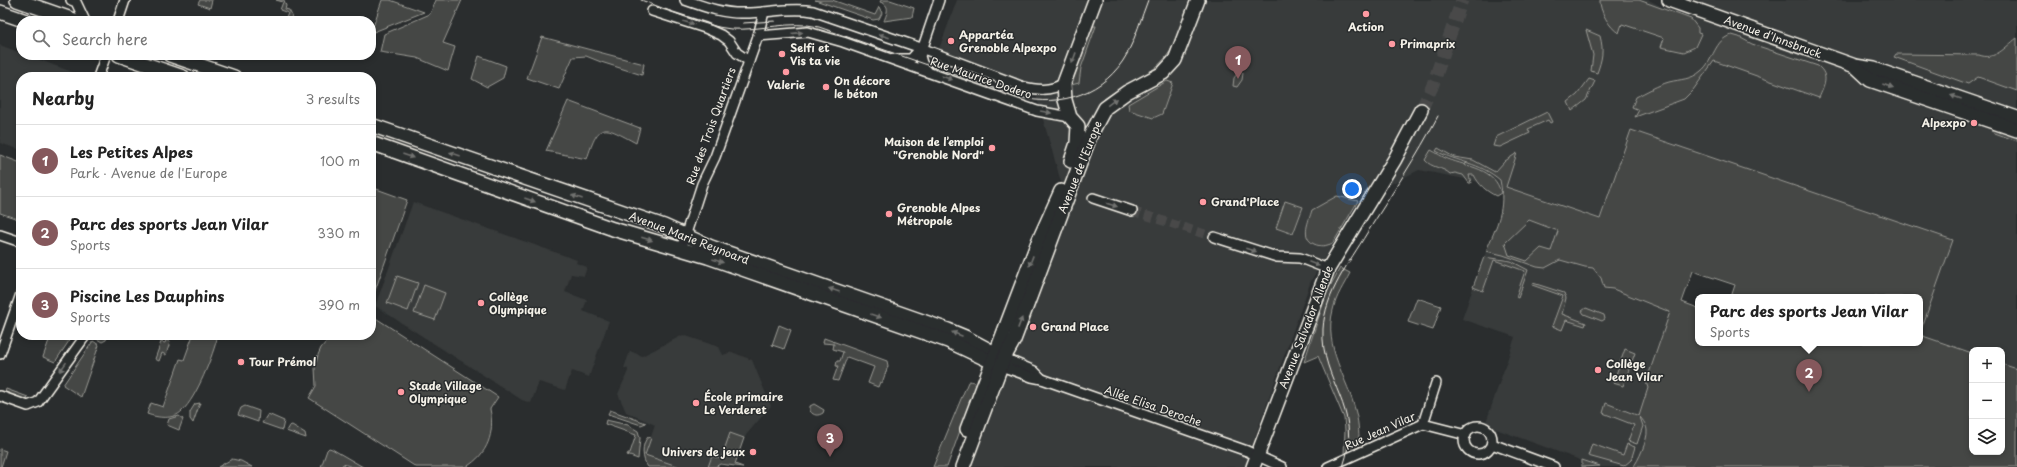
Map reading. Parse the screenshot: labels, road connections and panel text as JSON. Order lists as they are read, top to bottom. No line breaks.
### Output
{"streets":{"main road":["Avenue d'Innsbruck","Avenue de l'Europe","Avenue Marie Reynoard","Avenue Salvador Allende"],"street":["Rue Maurice Dodero","Rue des Trois Quartiers","Allée Elisa Deroche","Rue Jean Vilar"]},"crossings":[["Rue Maurice Dodero","Rue des Trois Quartiers"],["Rue Maurice Dodero","Avenue de l'Europe"],["Rue des Trois Quartiers","Avenue Marie Reynoard"],["Avenue de l'Europe","Avenue Marie Reynoard"],["Avenue de l'Europe","Allée Elisa Deroche"],["Avenue Marie Reynoard","Allée Elisa Deroche"],["Avenue Salvador Allende","Allée Elisa Deroche"]],"places":["Action","Appartéa Grenoble Alpexpo","Primaprix","Selfi et Vis ta vie","Valerie","On décore le béton","Alpexpo","Maison de l’emploi \"Grenoble Nord\"","Grand'Place","Grenoble Alpes Métropole","Collège Olympique","Grand Place","Tour Prémol","Collège Jean Vilar","Stade Village Olympique","École primaire Le Verderet","Univers de jeux"],"page":{"search":"Search here","pins":["1","2","3"],"heading":["Nearby","3 results"],"list":[{"mark":"1","name":"Les Petites Alpes","note":"Park · Avenue de l'Europe","value":"100 m"},{"mark":"2","name":"Parc des sports Jean Vilar","note":"Sports","value":"330 m"},{"mark":"3","name":"Piscine Les Dauphins","note":"Sports","value":"390 m"}],"popup":["Parc des sports Jean Vilar","Sports"],"map_buttons":["+","−"]}}
